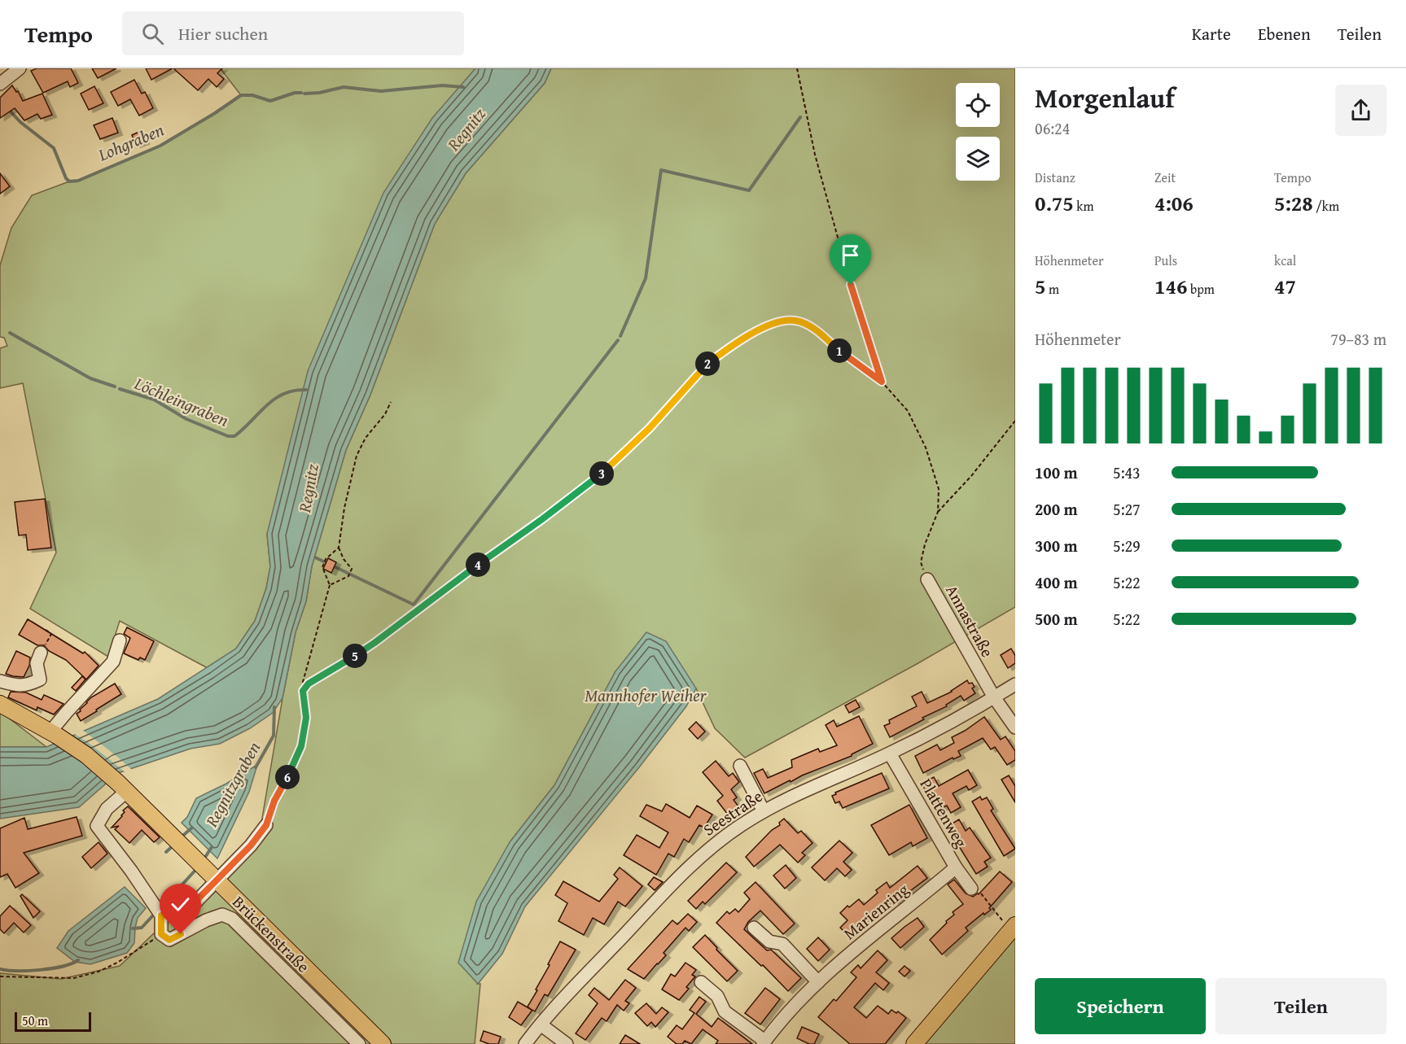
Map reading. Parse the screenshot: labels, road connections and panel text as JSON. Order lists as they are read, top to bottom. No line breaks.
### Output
{"streets":{"main road":["Brückenstraße"],"street":["Annastraße","Seestraße","Plattenweg","Marienring"]},"crossings":[["Annastraße","Seestraße"],["Seestraße","Plattenweg"],["Plattenweg","Marienring"]],"water":["Regnitz","Lohgraben","Löchleingraben","Mannhofer Weiher","Regnitzgraben"],"scale_bar":"50 m","page":{"header":"Tempo","search":"Hier suchen","nav":["Karte","Ebenen","Teilen"],"heading":["Morgenlauf","06:24"],"stats":[["Distanz","0.75 km"],["Zeit","4:06"],["Tempo","5:28 /km"],["Höhenmeter","5 m"],["Puls","146 bpm"],["kcal","47"]],"chart":["Höhenmeter","79–83 m"],"pins":["1","2","3","4","5","6"],"list":[{"name":"100 m","note":"5:43"},{"name":"200 m","note":"5:27"},{"name":"300 m","note":"5:29"},{"name":"400 m","note":"5:22"},{"name":"500 m","note":"5:22"}],"buttons":["Speichern","Teilen"],"scale":"50 m"}}
